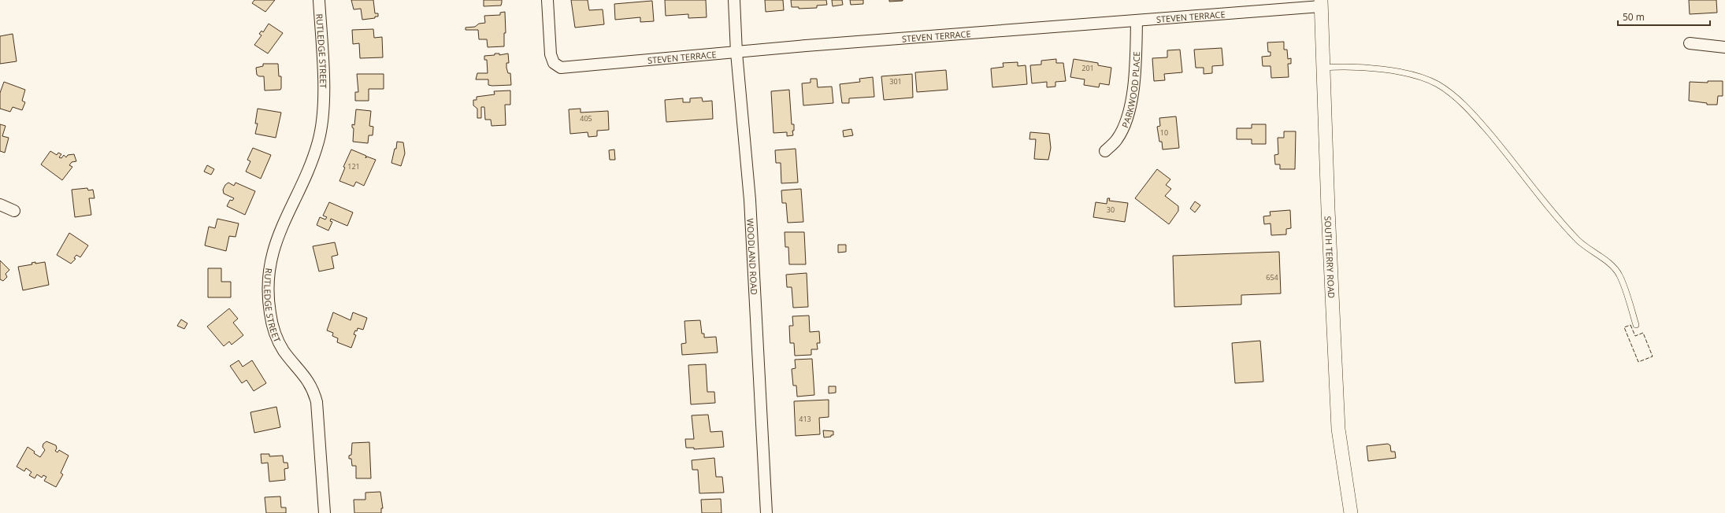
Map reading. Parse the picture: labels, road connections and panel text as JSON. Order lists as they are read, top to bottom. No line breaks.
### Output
{"streets":{"street":["STEVEN TERRACE","RUTLEDGE STREET","PARKWOOD PLACE","WOODLAND ROAD","SOUTH TERRY ROAD"]},"crossings":[["STEVEN TERRACE","PARKWOOD PLACE"],["STEVEN TERRACE","WOODLAND ROAD"],["STEVEN TERRACE","SOUTH TERRY ROAD"]],"house_numbers":["201","301","405","10","121","30","654","413"],"scale_bar":"50 m"}
